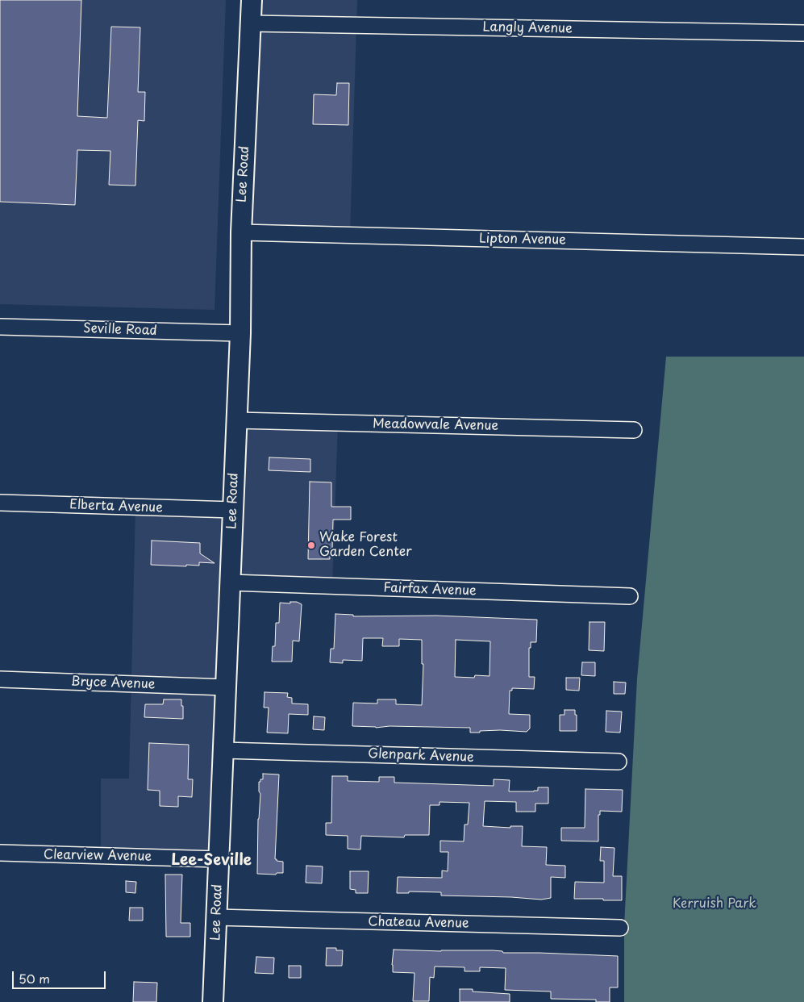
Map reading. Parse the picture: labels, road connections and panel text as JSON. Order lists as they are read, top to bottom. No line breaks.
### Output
{"streets":{"main road":["Lee Road"],"street":["Langly Avenue","Lipton Avenue","Seville Road","Meadowvale Avenue","Elberta Avenue","Fairfax Avenue","Bryce Avenue","Glenpark Avenue","Clearview Avenue","Chateau Avenue"]},"crossings":[["Langly Avenue","Lee Road"],["Lee Road","Lipton Avenue"],["Lee Road","Seville Road"],["Lee Road","Meadowvale Avenue"],["Lee Road","Elberta Avenue"],["Lee Road","Fairfax Avenue"],["Lee Road","Bryce Avenue"],["Lee Road","Glenpark Avenue"],["Lee Road","Clearview Avenue"],["Lee Road","Chateau Avenue"]],"districts":["Lee-Seville"],"parks":["Kerruish Park"],"places":["Wake Forest Garden Center"],"scale_bar":"50 m"}
